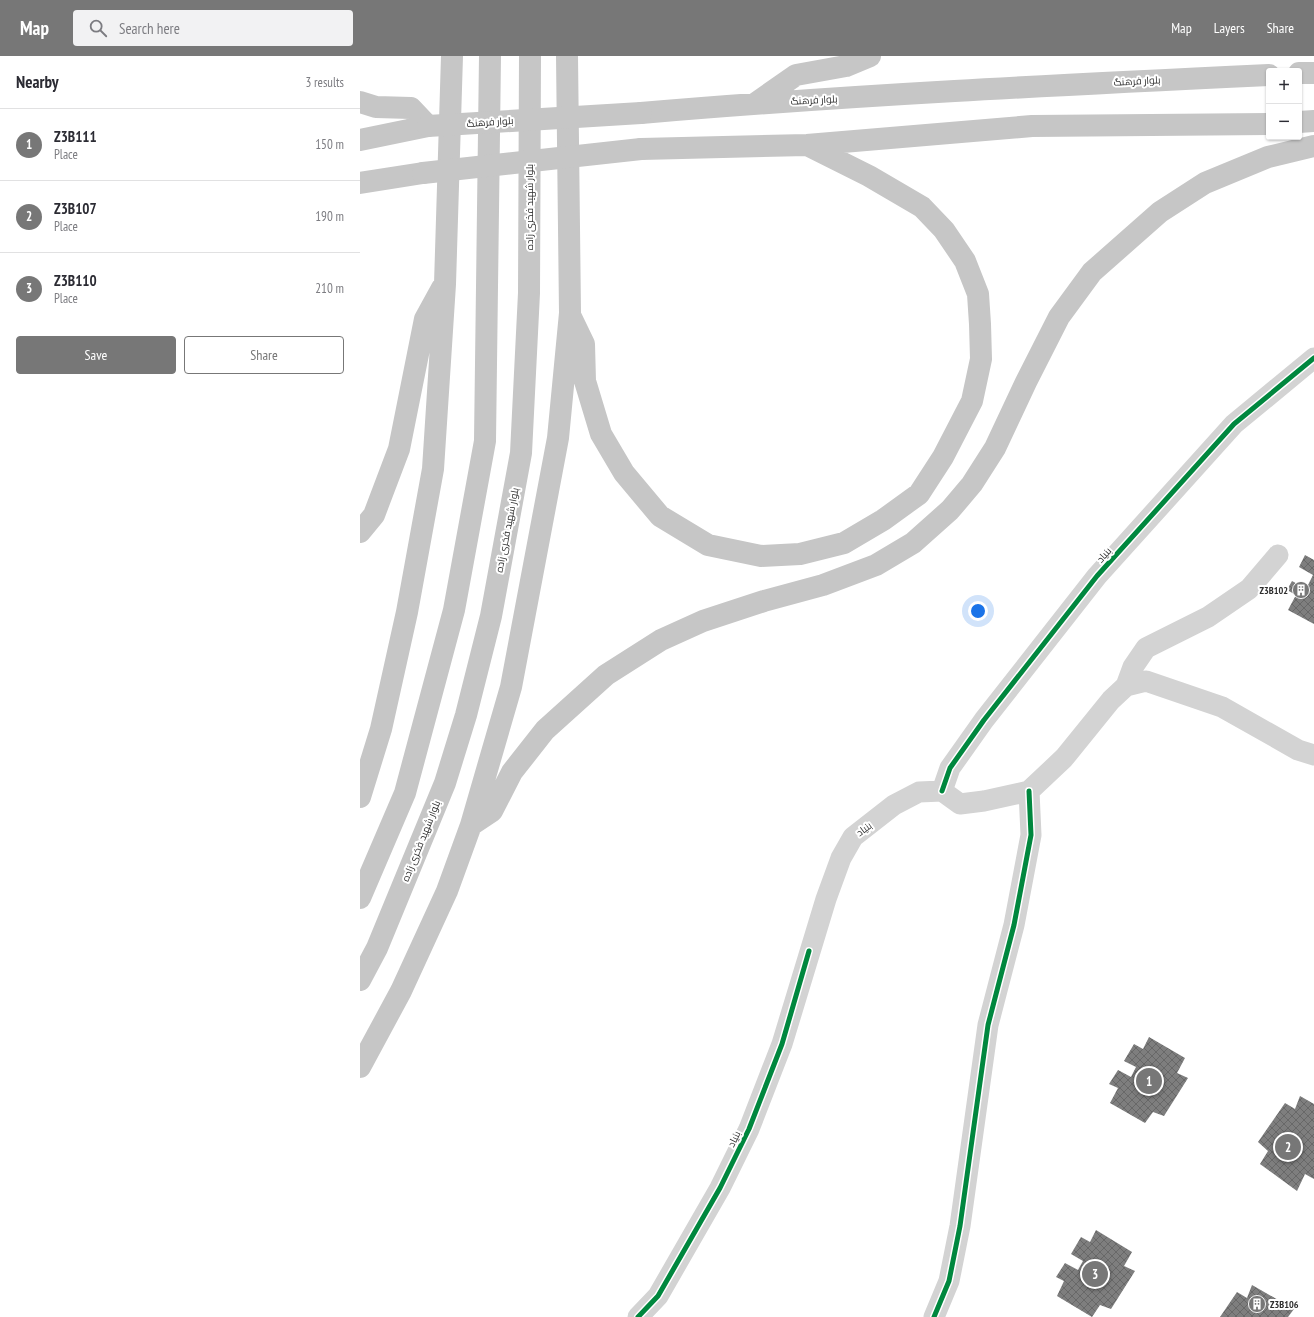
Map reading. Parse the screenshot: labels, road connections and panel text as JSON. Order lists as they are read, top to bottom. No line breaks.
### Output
{"streets":{"main road":["بلوار فرهنگ","بلوار شهید فخری زاده"],"street":["بنیاد"]},"places":{"building":["Z3B102","Z3B106"]},"page":{"header":"Map","search":"Search here","nav":["Map","Layers","Share"],"heading":["Nearby","3 results"],"map_buttons":["+","−"],"list":[{"mark":"1","name":"Z3B111","note":"Place","value":"150 m"},{"mark":"2","name":"Z3B107","note":"Place","value":"190 m"},{"mark":"3","name":"Z3B110","note":"Place","value":"210 m"}],"buttons":["Save","Share"],"pins":["1","2","3"]}}
